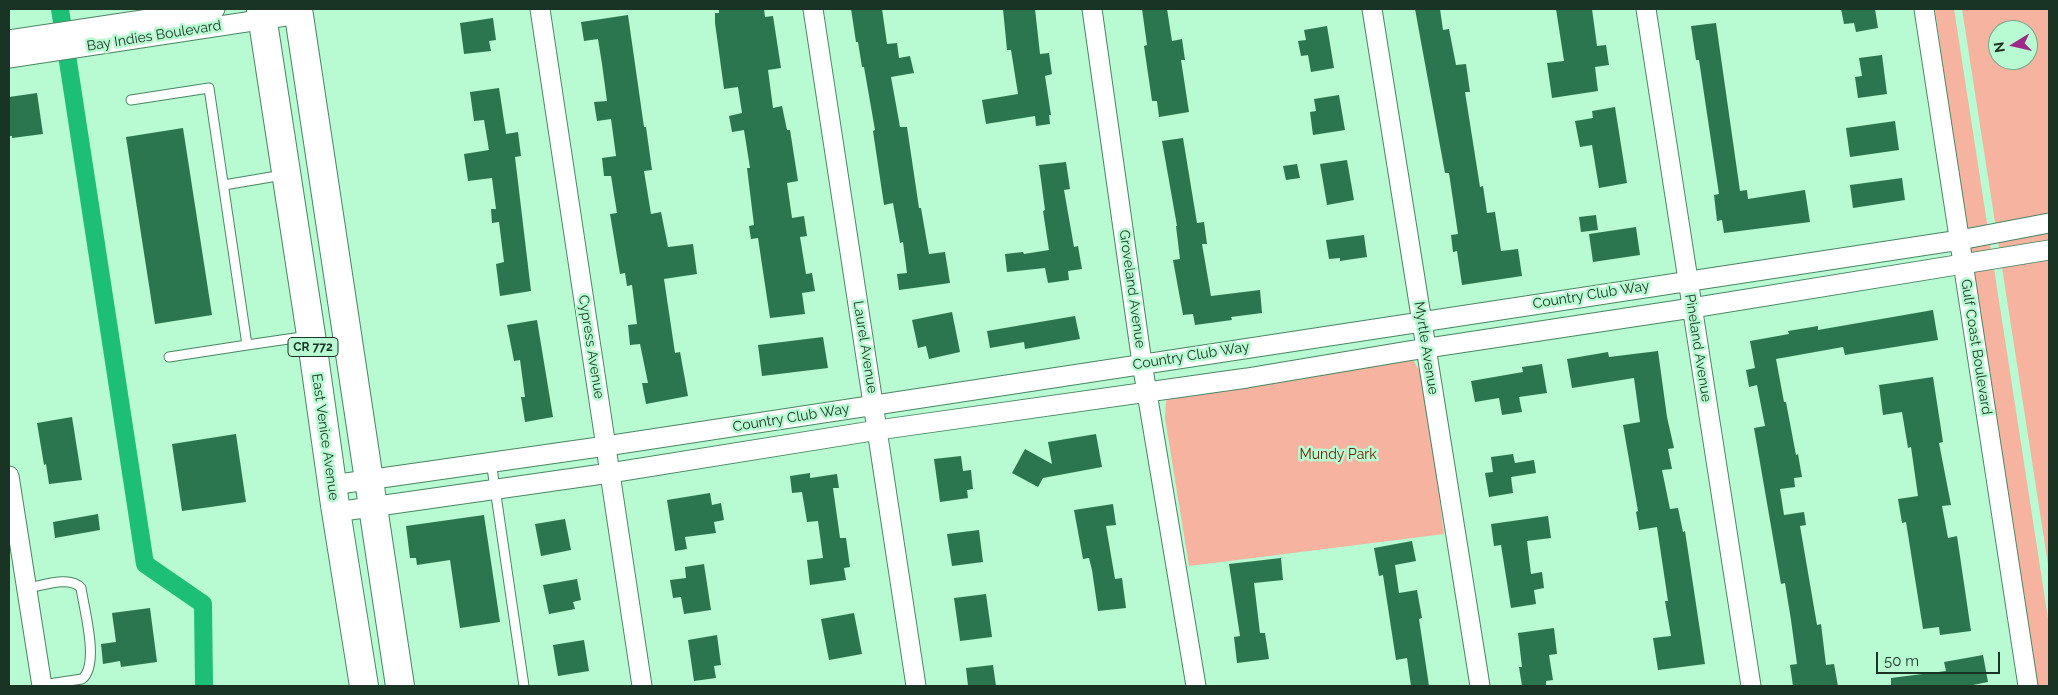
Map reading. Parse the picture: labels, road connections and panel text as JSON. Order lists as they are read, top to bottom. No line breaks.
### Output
{"streets":{"main road":["CR 772","East Venice Avenue"],"street":["Bay Indies Boulevard","Groveland Avenue","Country Club Way","Cypress Avenue","Laurel Avenue","Gulf Coast Boulevard","Myrtle Avenue","Pineland Avenue"]},"crossings":[["Bay Indies Boulevard","CR 772"],["Bay Indies Boulevard","East Venice Avenue"],["Groveland Avenue","Country Club Way"],["Country Club Way","CR 772"],["Country Club Way","Cypress Avenue"],["Country Club Way","Laurel Avenue"],["Country Club Way","Gulf Coast Boulevard"],["Country Club Way","Myrtle Avenue"],["Country Club Way","Pineland Avenue"],["Country Club Way","East Venice Avenue"]],"parks":["Mundy Park"],"scale_bar":"50 m","north":"left"}
